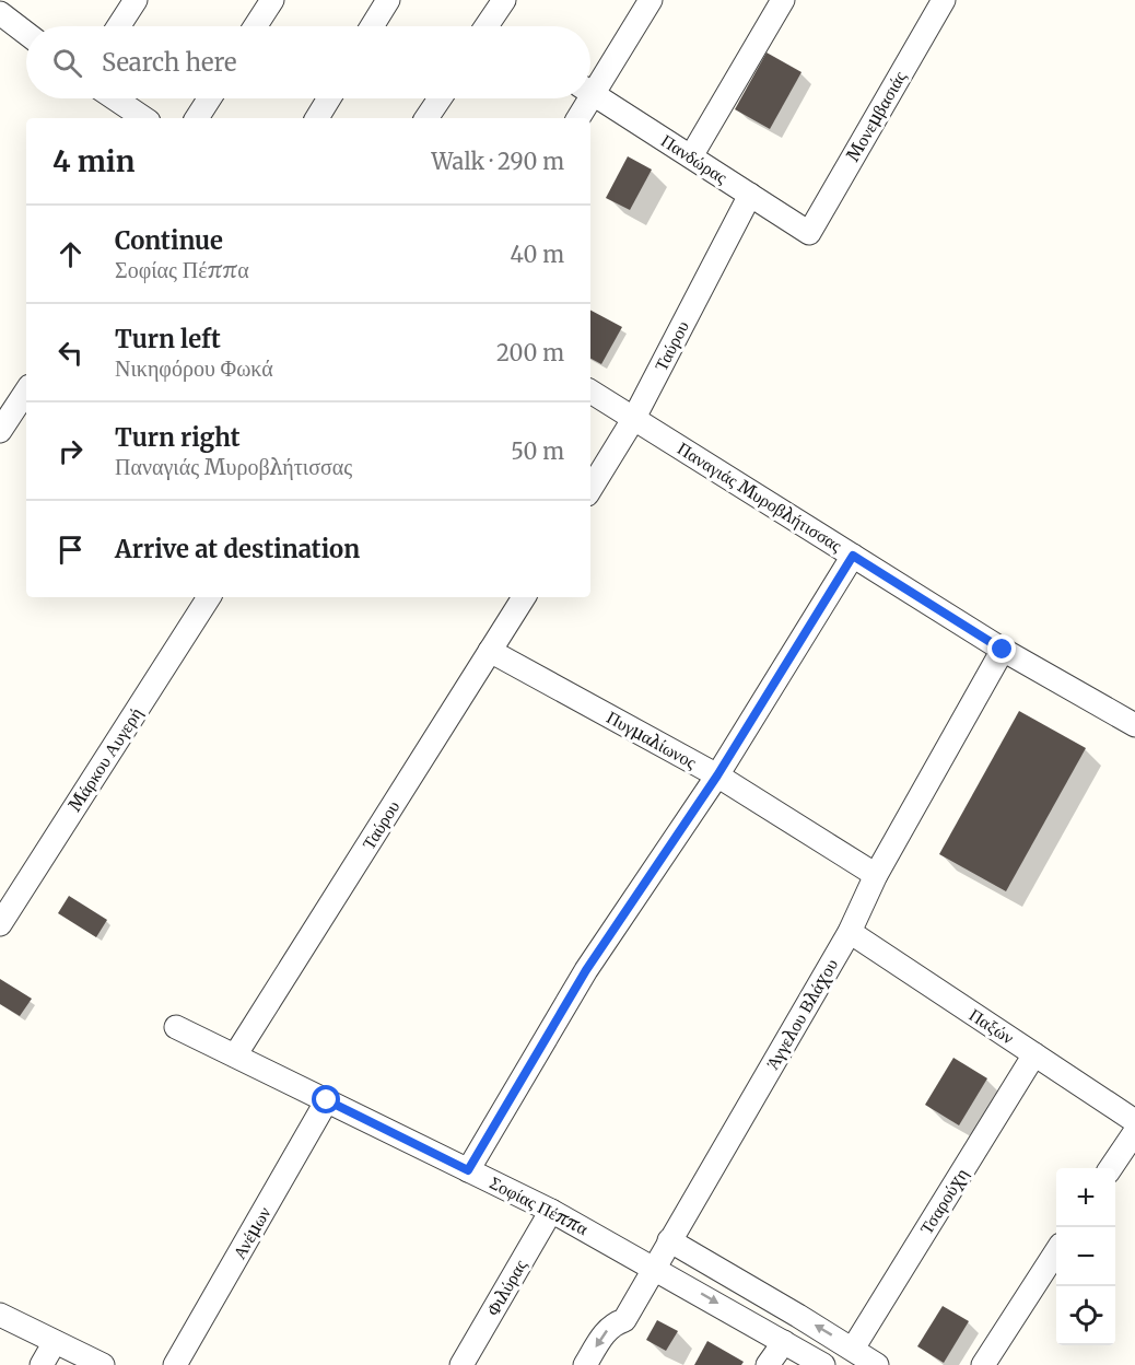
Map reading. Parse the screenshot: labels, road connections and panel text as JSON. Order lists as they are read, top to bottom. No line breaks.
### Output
{"streets":{"street":["Μονεμβασιάς","Πανδώρας","Ταύρου","Παναγιάς Μυροβλήτισσας","Πυγμαλίωνος","Μάρκου Αυγερή","Άγγελου Βλάχου","Παξών","Τσαρούχη","Σοφίας Πέππα","Ανέμων","Φιλύρας"]},"crossings":[["Μονεμβασιάς","Πανδώρας"],["Πανδώρας","Ταύρου"],["Ταύρου","Παναγιάς Μυροβλήτισσας"],["Ταύρου","Πυγμαλίωνος"],["Ταύρου","Σοφίας Πέππα"],["Παναγιάς Μυροβλήτισσας","Άγγελου Βλάχου"],["Πυγμαλίωνος","Άγγελου Βλάχου"],["Άγγελου Βλάχου","Παξών"],["Άγγελου Βλάχου","Σοφίας Πέππα"],["Παξών","Τσαρούχη"],["Σοφίας Πέππα","Ανέμων"],["Σοφίας Πέππα","Φιλύρας"]],"page":{"search":"Search here","heading":["4 min","Walk · 290 m"],"list":[["Continue","Σοφίας Πέππα","40 m"],["Turn left","Νικηφόρου Φωκά","200 m"],["Turn right","Παναγιάς Μυροβλήτισσας","50 m"],"Arrive at destination"],"map_buttons":["+","−"]}}
